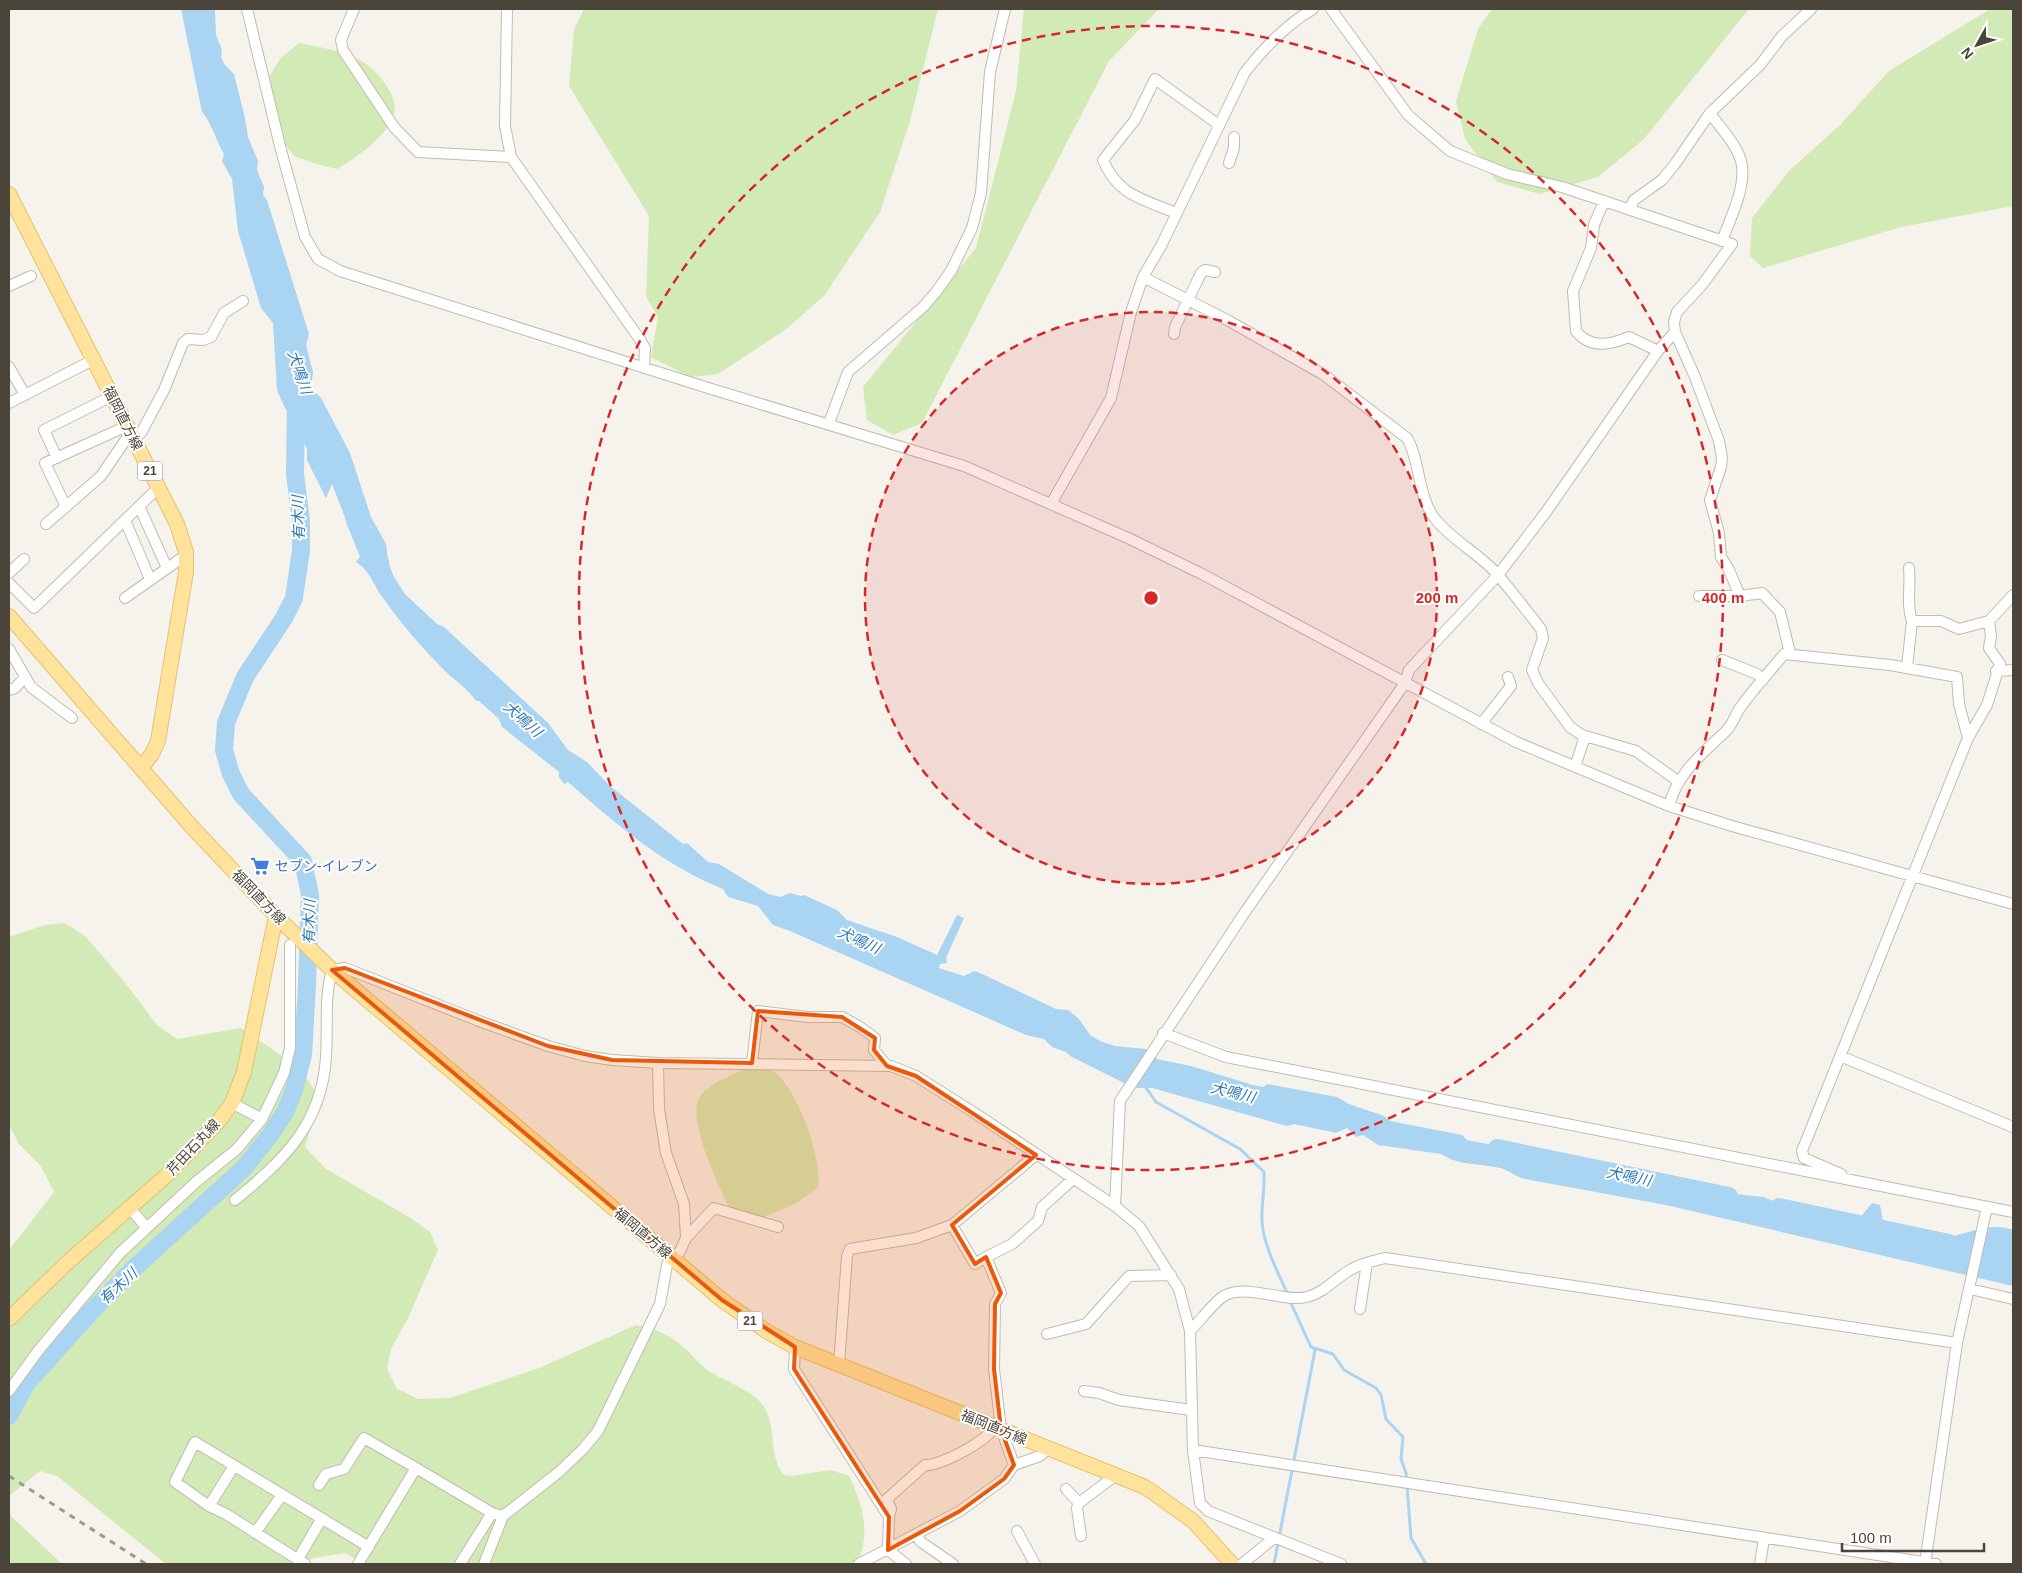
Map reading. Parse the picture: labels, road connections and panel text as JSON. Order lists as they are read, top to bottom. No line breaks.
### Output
{"streets":{"main road":["福岡直方線","21","芹田石丸線"]},"crossings":[["福岡直方線","芹田石丸線"]],"water":["犬鳴川","有木川"],"places":{"supermarket":["セブン-イレブン"]},"scale_bar":"100 m","north":"bottom left","rings":["200 m","400 m"]}
